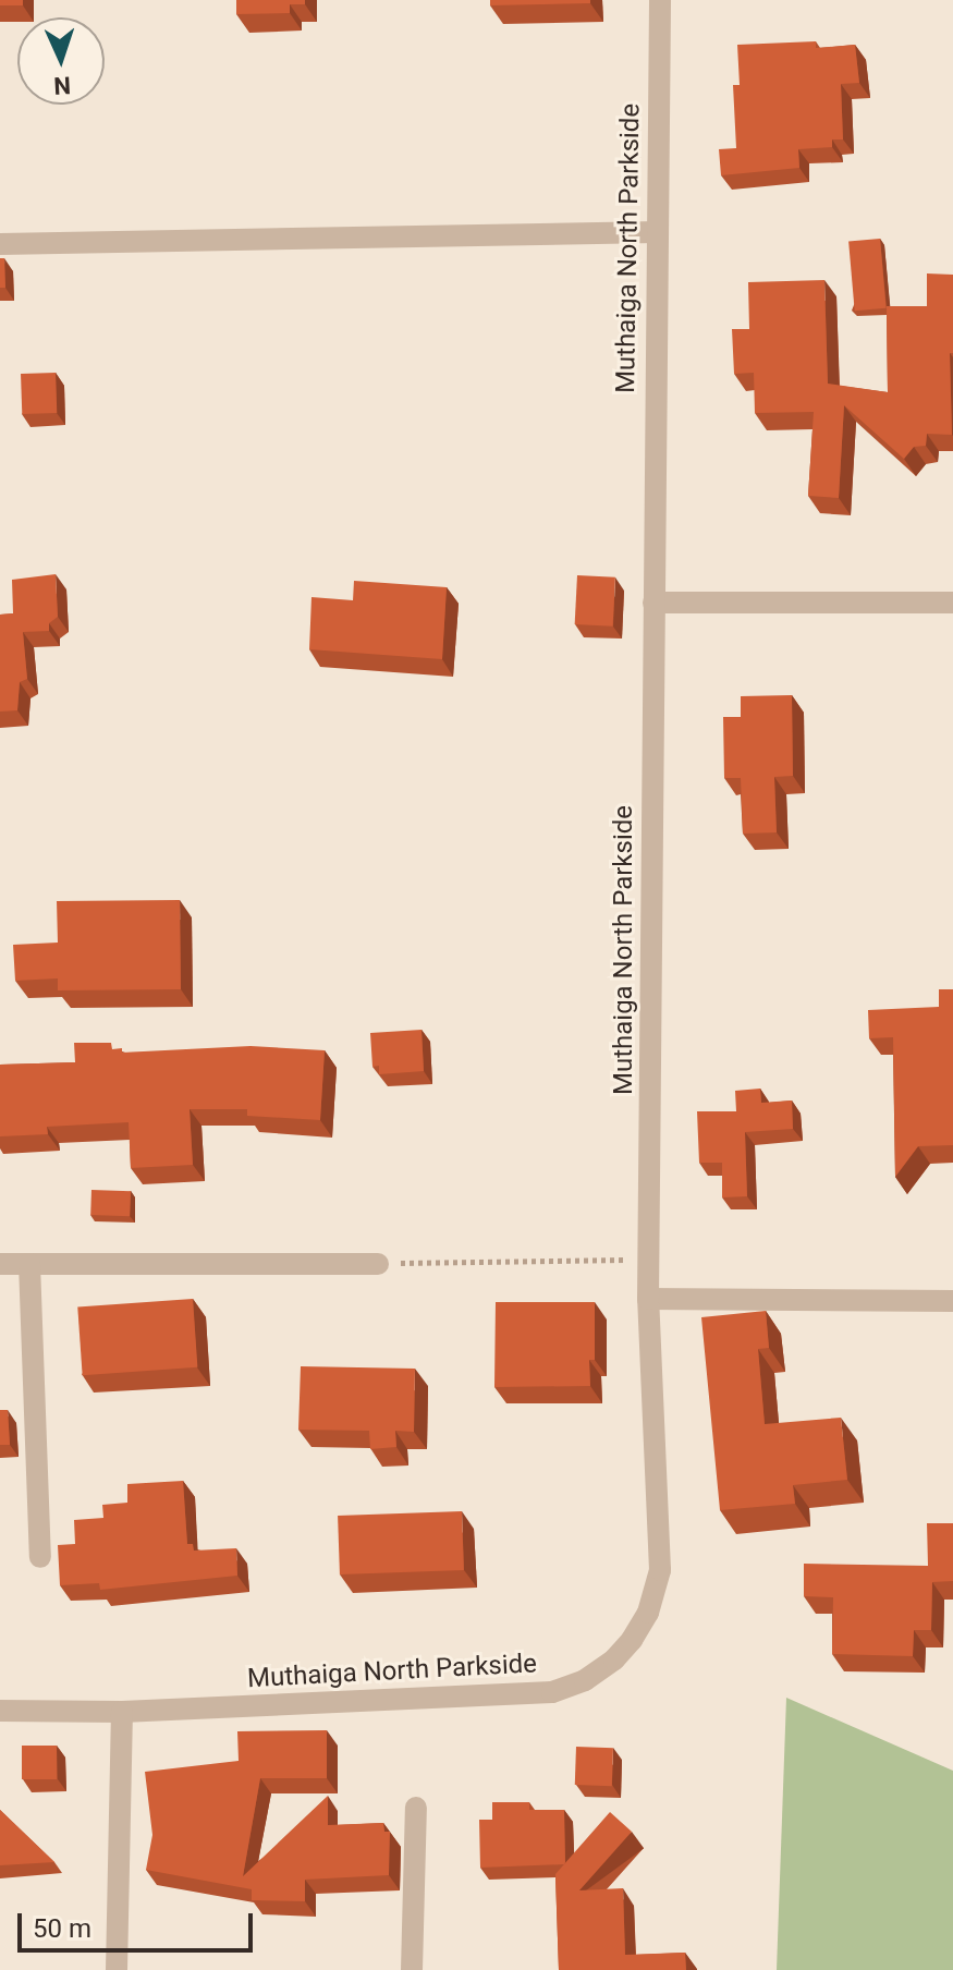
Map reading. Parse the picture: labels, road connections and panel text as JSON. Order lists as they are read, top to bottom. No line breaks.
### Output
{"streets":{"street":["Muthaiga North Parkside"]},"scale_bar":"50 m","north":"bottom"}
